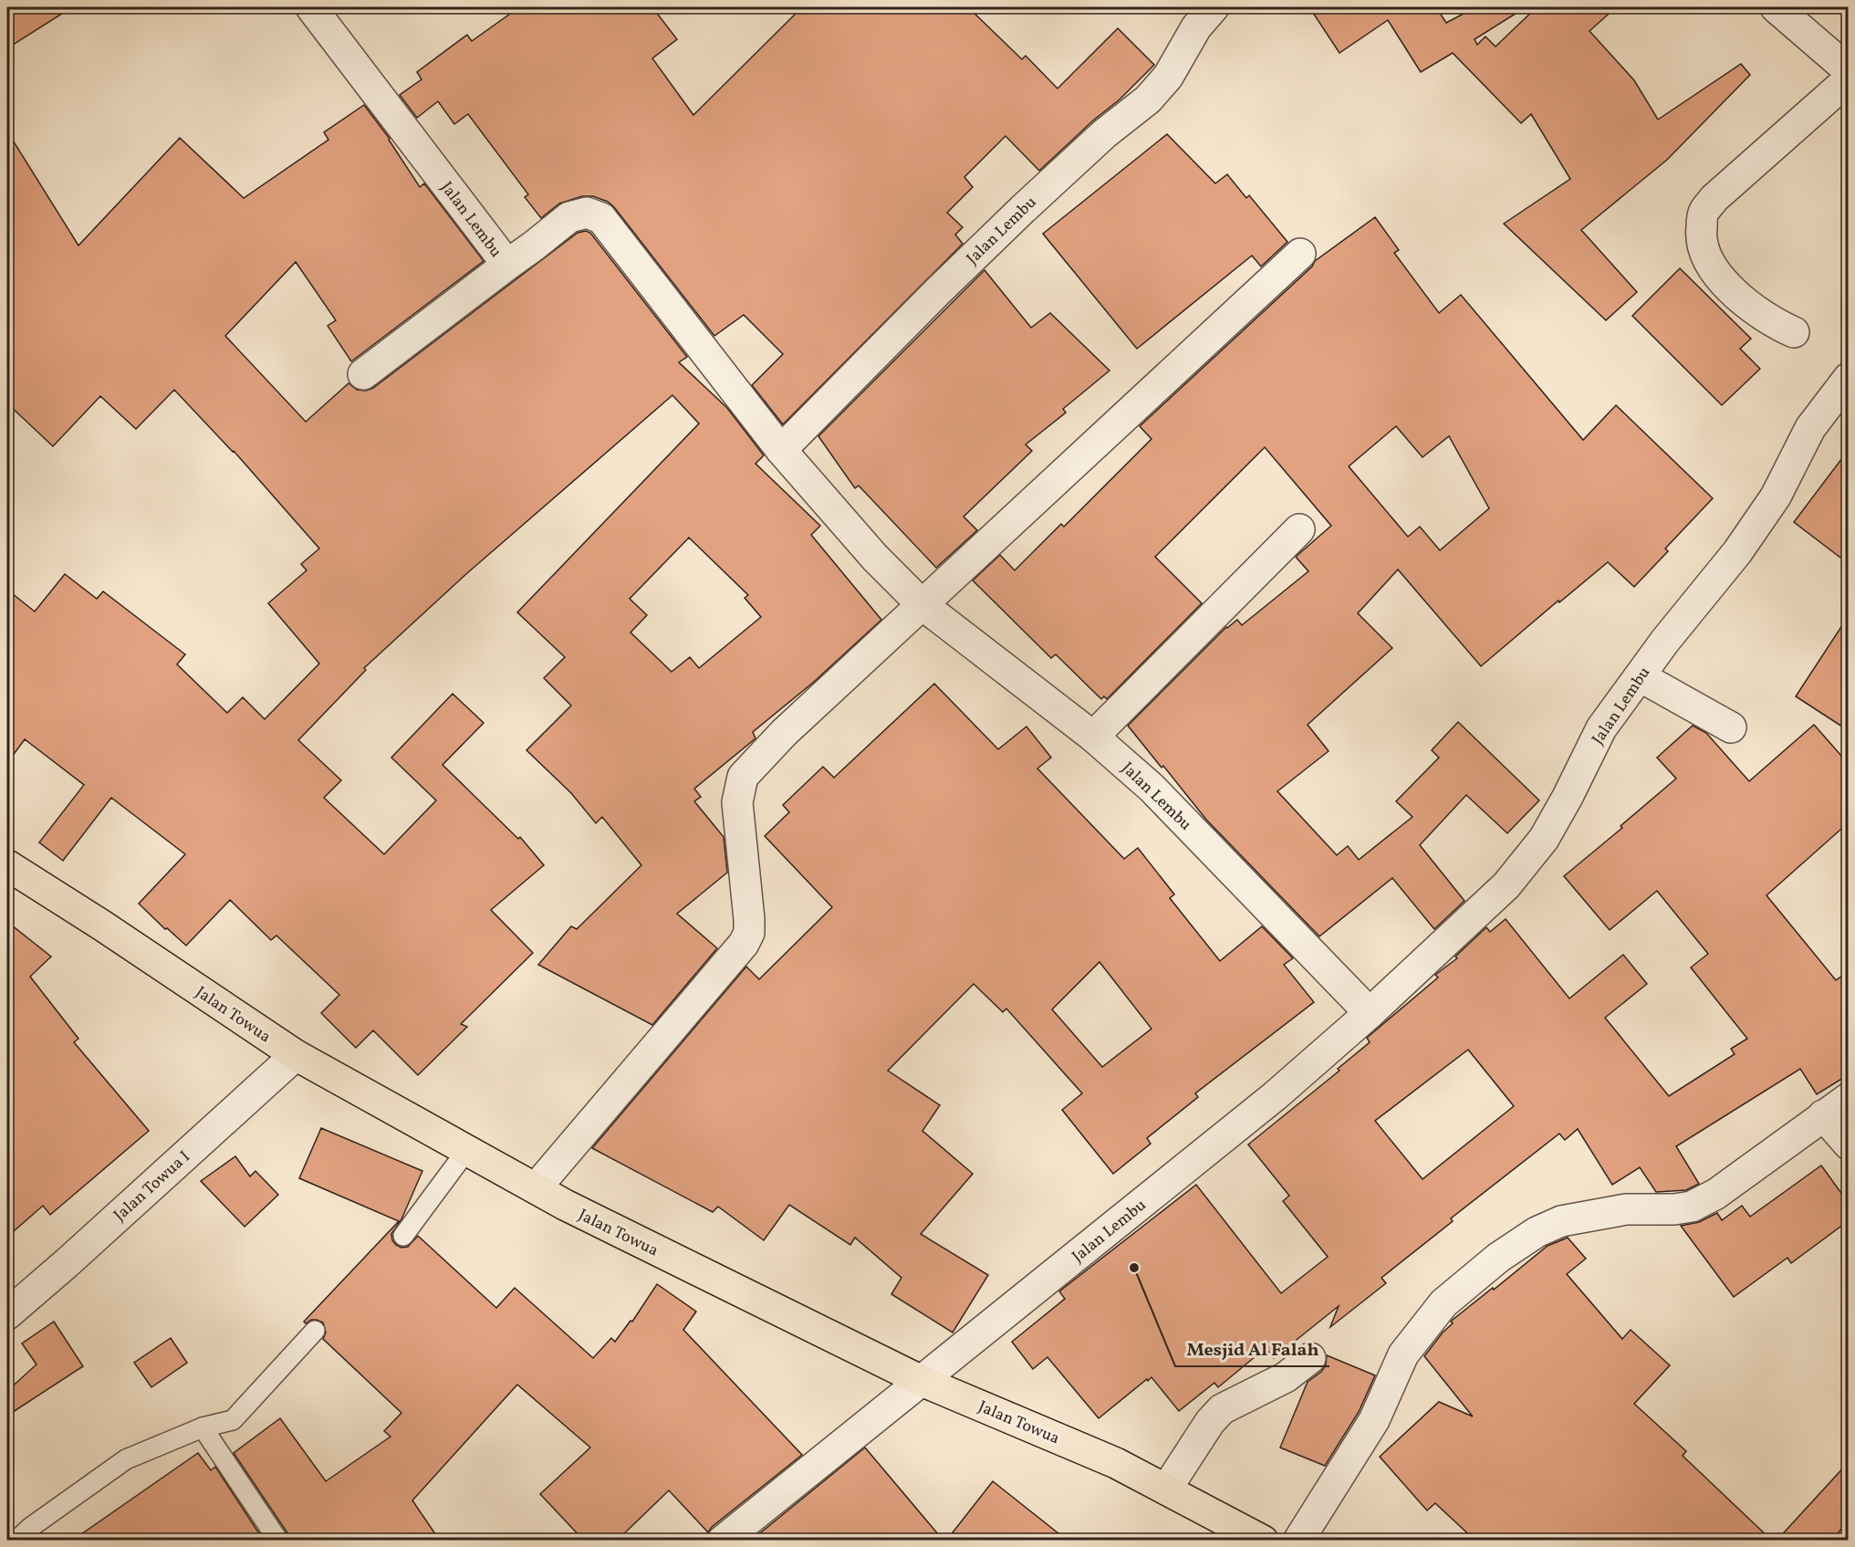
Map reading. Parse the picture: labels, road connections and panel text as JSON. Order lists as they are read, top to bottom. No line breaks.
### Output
{"streets":{"main road":["Jalan Towua"],"street":["Jalan Lembu","Jalan Towua I"]},"crossings":[["Jalan Lembu","Jalan Towua"],["Jalan Towua","Jalan Towua I"]],"places":["Mesjid Al Falah"]}
